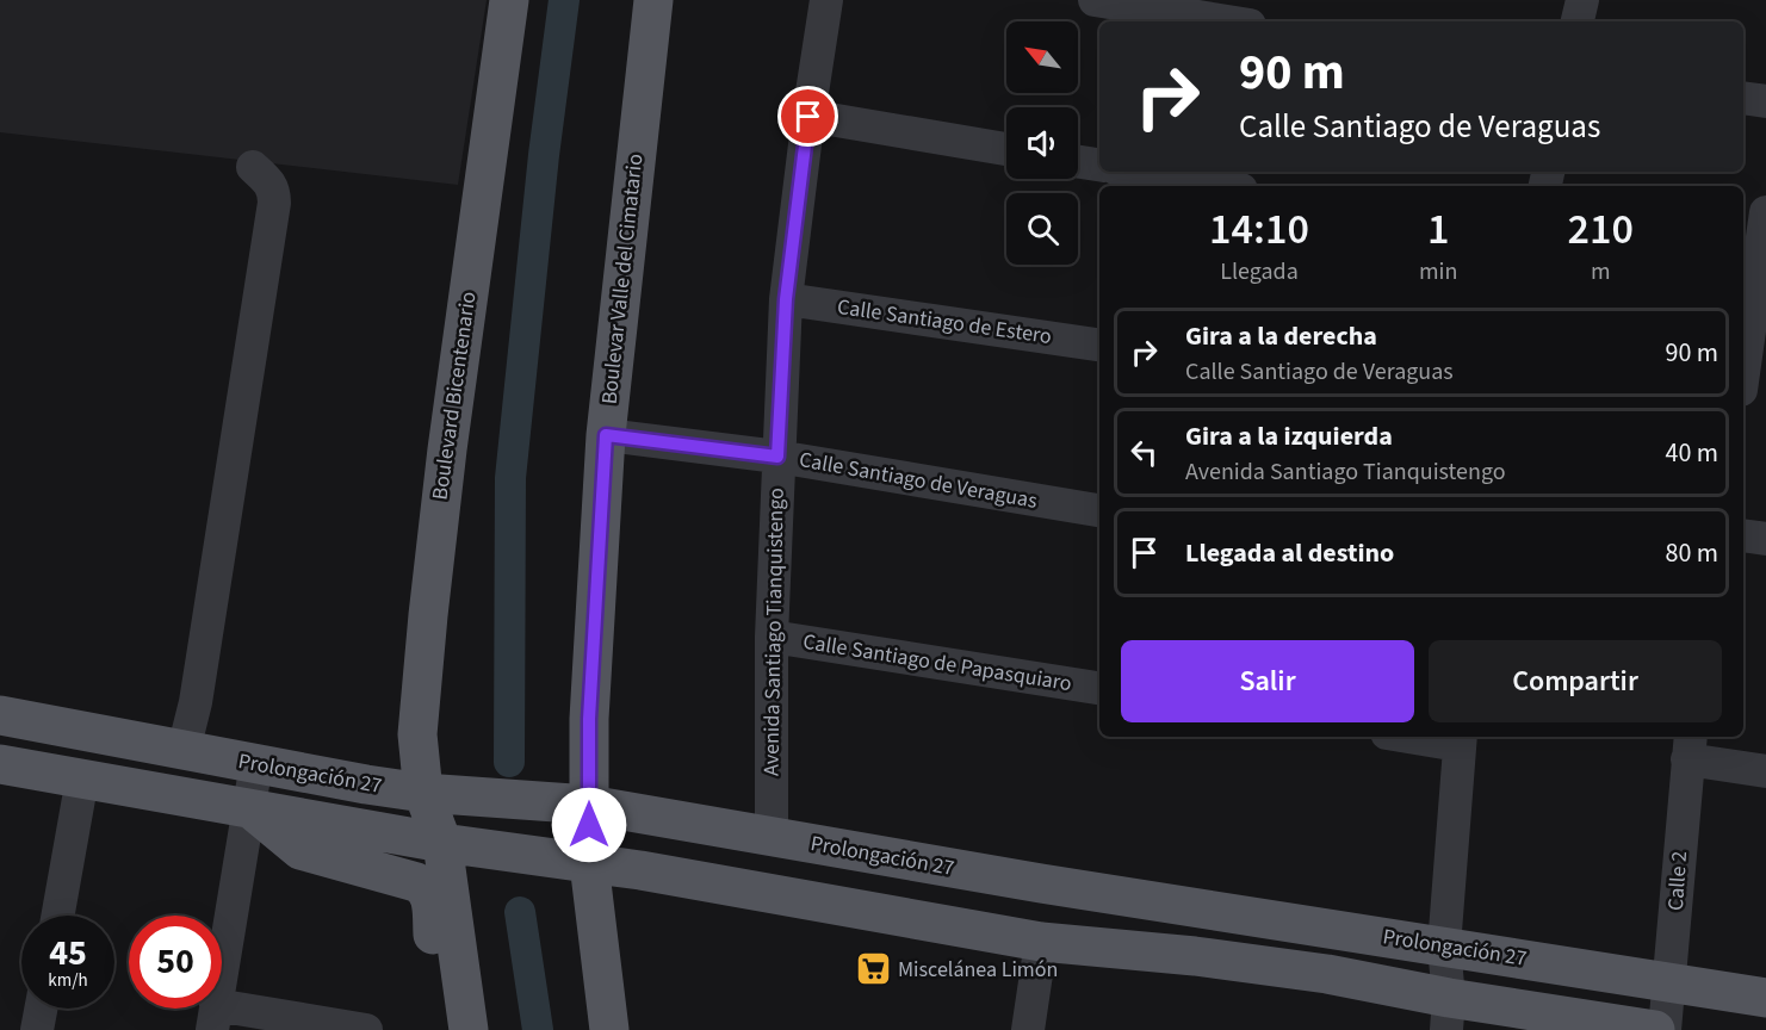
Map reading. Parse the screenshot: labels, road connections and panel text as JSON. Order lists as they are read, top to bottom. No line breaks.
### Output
{"streets":{"main road":["Boulevar Valle del Cimatario","Boulevard Bicentenario","Prolongación 27"],"street":["Calle Santiago de Estero","Calle Santiago de Veraguas","Avenida Santiago Tianquistengo","Calle Santiago de Papasquiaro","Calle 2"]},"crossings":[["Boulevar Valle del Cimatario","Calle Santiago de Veraguas"],["Boulevar Valle del Cimatario","Prolongación 27"],["Calle Santiago de Estero","Avenida Santiago Tianquistengo"],["Boulevard Bicentenario","Prolongación 27"],["Calle Santiago de Veraguas","Avenida Santiago Tianquistengo"],["Avenida Santiago Tianquistengo","Calle Santiago de Papasquiaro"],["Avenida Santiago Tianquistengo","Prolongación 27"],["Prolongación 27","Calle 2"]],"places":{"supermarket":["Miscelánea Limón"]},"north":"top left","page":{"turn":["90 m","Calle Santiago de Veraguas"],"eta":["14:10","Llegada","1","min","210","m"],"list":[{"name":"Gira a la derecha","note":"Calle Santiago de Veraguas","value":"90 m"},{"name":"Gira a la izquierda","note":"Avenida Santiago Tianquistengo","value":"40 m"},{"name":"Llegada al destino","value":"80 m"}],"buttons":["Salir","Compartir"],"speed":"45 km/h","limit":"50"}}
